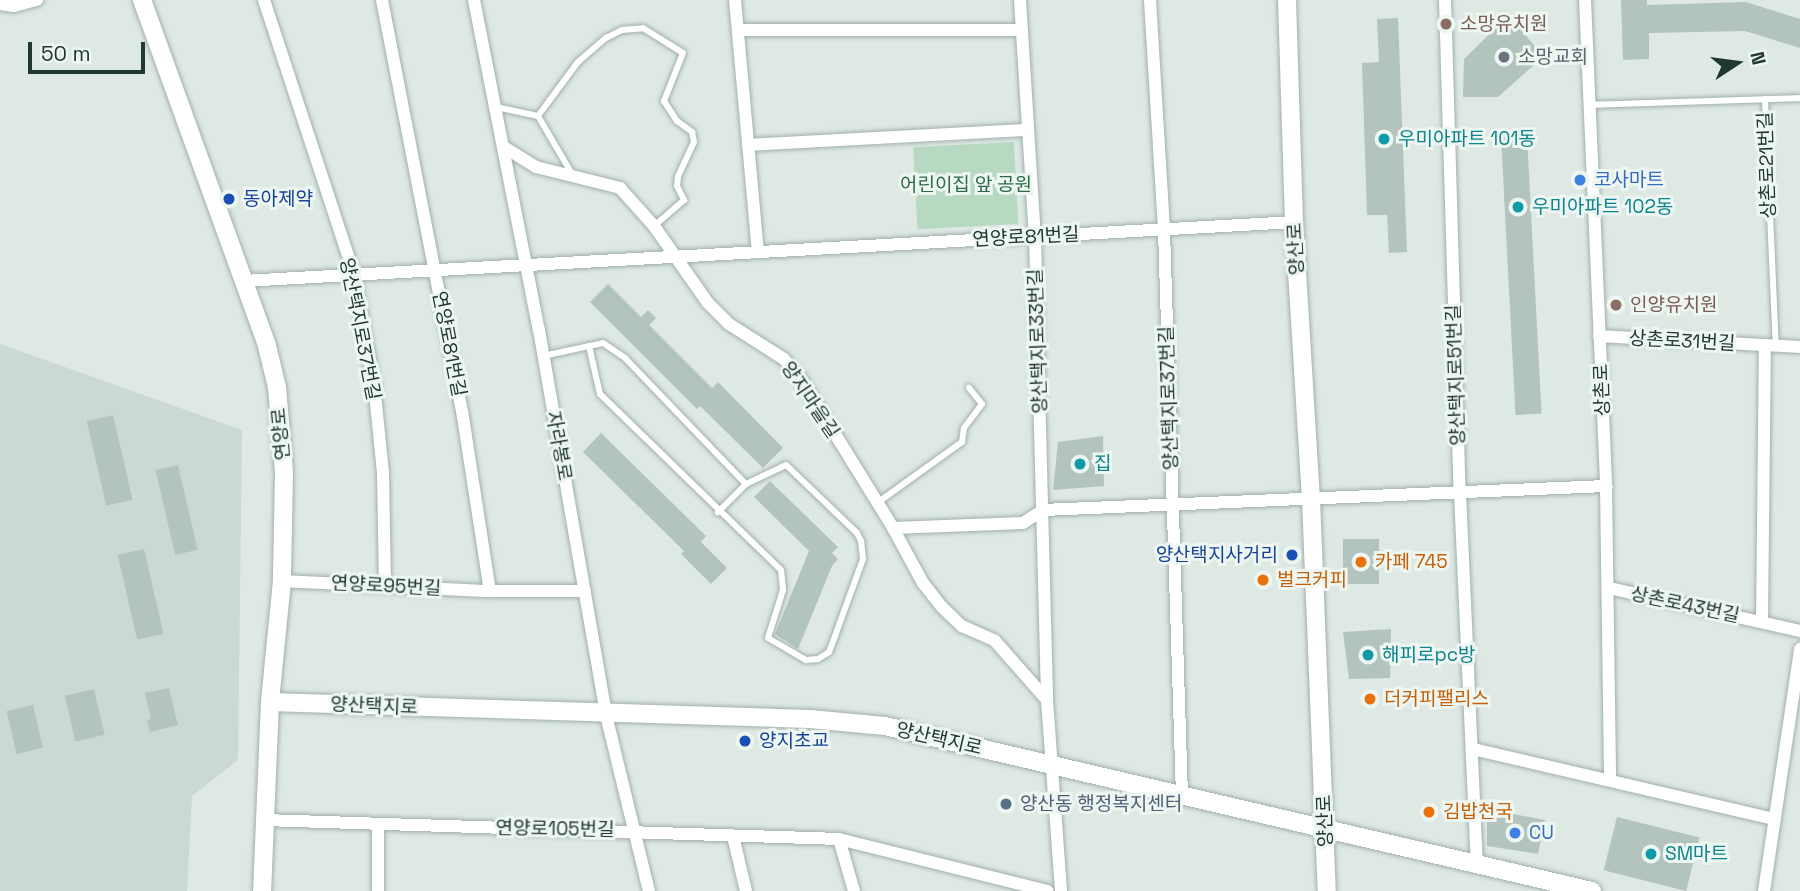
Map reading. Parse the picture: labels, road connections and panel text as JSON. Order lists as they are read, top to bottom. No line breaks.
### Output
{"streets":{"street":["연양로81번길","양산로","양산택지로37번길","양산택지로33번길","상촌로31번길","양산택지로51번길","상촌로","양지마을길","연양로","자라봉로","연양로95번길","상촌로43번길","양산택지로","연양로105번길"],"lane":["상촌로21번길"]},"crossings":[["상촌로21번길","상촌로31번길"],["상촌로21번길","상촌로"],["상촌로21번길","상촌로43번길"],["연양로81번길","양산로"],["연양로81번길","양산택지로37번길"],["연양로81번길","양산택지로33번길"],["연양로81번길","양지마을길"],["연양로81번길","연양로"],["연양로81번길","자라봉로"],["연양로81번길","연양로95번길"],["양산로","양산택지로"],["양산택지로37번길","연양로95번길"],["양산택지로37번길","양산택지로"],["양산택지로33번길","양지마을길"],["양산택지로33번길","양산택지로"],["상촌로31번길","상촌로"],["상촌로31번길","상촌로43번길"],["양산택지로51번길","양산택지로"],["상촌로","상촌로43번길"],["양지마을길","자라봉로"],["연양로","연양로95번길"],["연양로","양산택지로"],["연양로","연양로105번길"],["자라봉로","연양로95번길"],["자라봉로","양산택지로"],["자라봉로","연양로105번길"]],"parks":["어린이집 앞 공원"],"places":["소망유치원","소망교회","우미아파트 101동","코사마트","동아제약","우미아파트 102동","인양유치원","집","양산택지사거리","카페 745","벌크커피","해피로pc방","더커피팰리스","양지초교","양산동 행정복지센터","김밥천국","CU","SM마트"],"scale_bar":"50 m","north":"right"}
